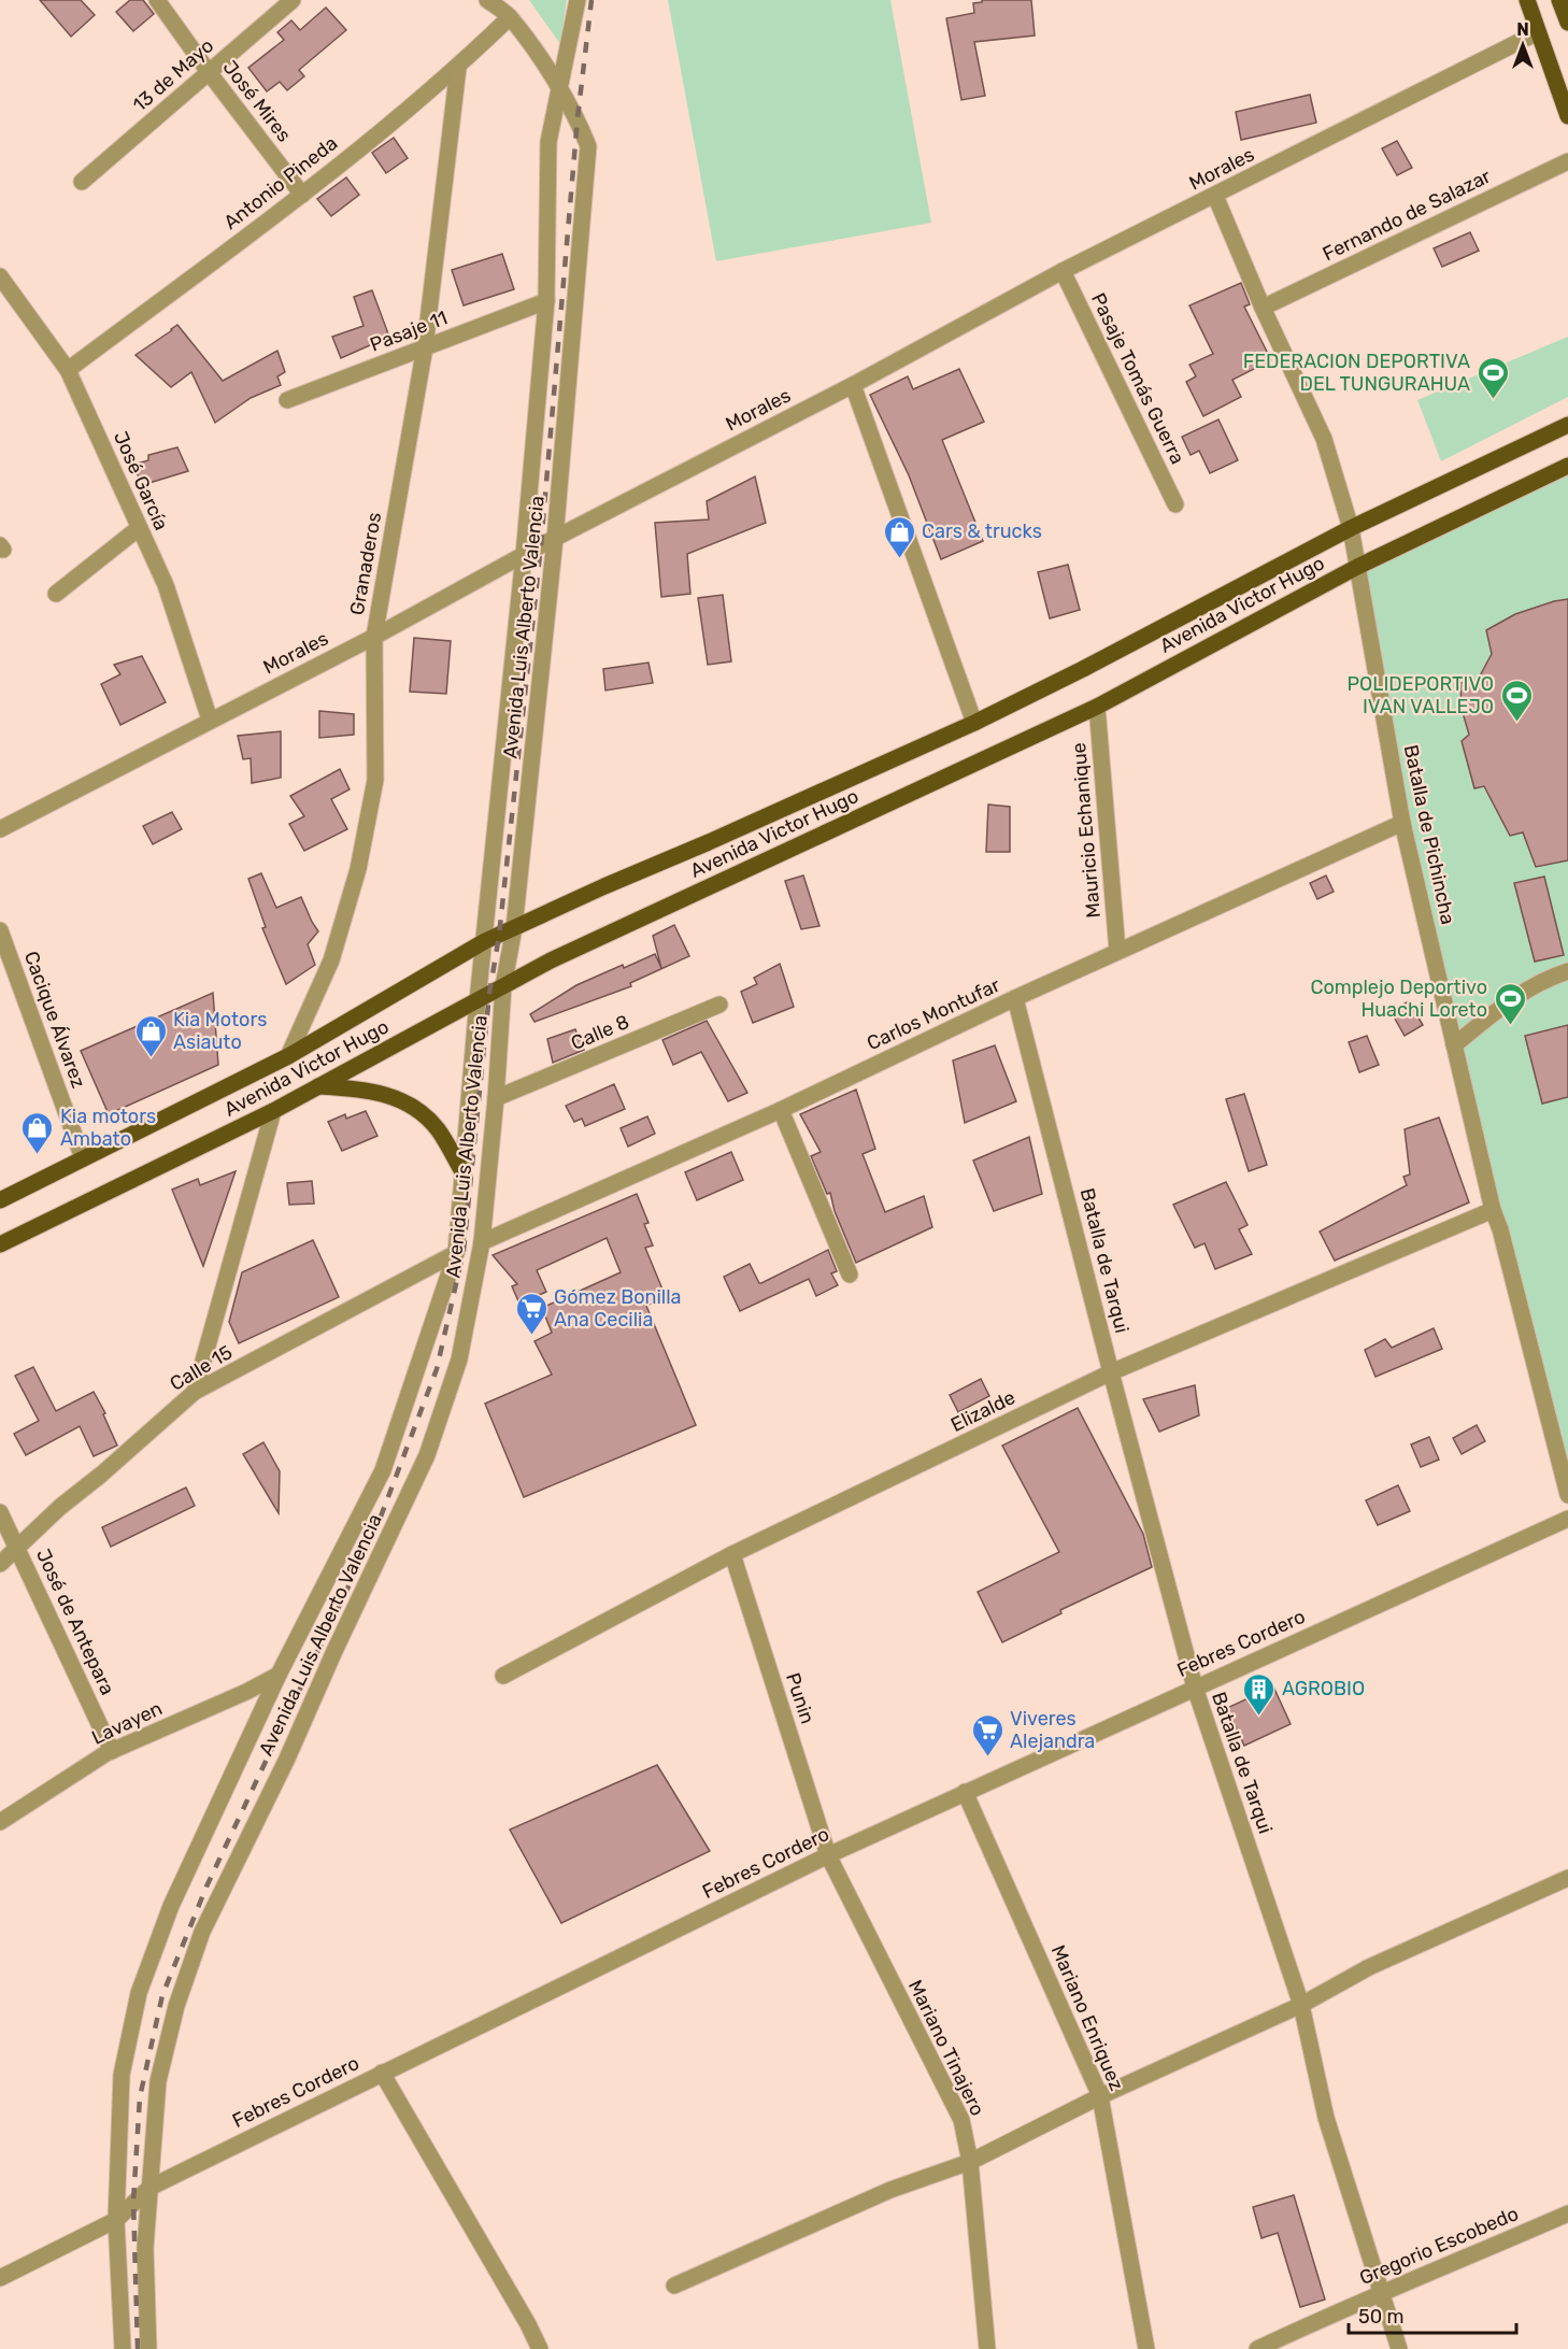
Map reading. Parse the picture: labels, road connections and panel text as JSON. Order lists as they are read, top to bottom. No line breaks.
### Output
{"streets":{"main road":["Avenida Victor Hugo"],"street":["13 de Mayo","José Mires","Morales","Antonio Pineda","Fernando de Salazar","Pasaje 11","Pasaje Tomás Guerra","José García","Granaderos","Avenida Luis Alberto Valencia","Mauricio Echanique","Batalla de Pichincha","Carlos Montufar","Cacique Álvarez","Calle 8","Batalla de Tarqui","Calle 15","Elizalde","José de Antepara","Febres Cordero","Punin","Lavayen","Mariano Enriquez","Mariano Tinajero","Gregorio Escobedo"]},"crossings":[["13 de Mayo","José Mires"],["José Mires","Antonio Pineda"],["Morales","Pasaje Tomás Guerra"],["Morales","José García"],["Morales","Granaderos"],["Morales","Avenida Luis Alberto Valencia"],["Morales","Batalla de Pichincha"],["Antonio Pineda","José García"],["Antonio Pineda","Granaderos"],["Fernando de Salazar","Batalla de Pichincha"],["Pasaje 11","Granaderos"],["Pasaje 11","Avenida Luis Alberto Valencia"],["Granaderos","Avenida Victor Hugo"],["Avenida Victor Hugo","Avenida Luis Alberto Valencia"],["Avenida Victor Hugo","Mauricio Echanique"],["Avenida Victor Hugo","Batalla de Pichincha"],["Avenida Victor Hugo","Cacique Álvarez"],["Avenida Luis Alberto Valencia","Carlos Montufar"],["Avenida Luis Alberto Valencia","Calle 8"],["Avenida Luis Alberto Valencia","Calle 15"],["Avenida Luis Alberto Valencia","Febres Cordero"],["Avenida Luis Alberto Valencia","Lavayen"],["Mauricio Echanique","Carlos Montufar"],["Batalla de Pichincha","Carlos Montufar"],["Batalla de Pichincha","Elizalde"],["Carlos Montufar","Batalla de Tarqui"],["Batalla de Tarqui","Elizalde"],["Batalla de Tarqui","Febres Cordero"],["Batalla de Tarqui","Gregorio Escobedo"],["Calle 15","José de Antepara"],["Elizalde","Punin"],["José de Antepara","Lavayen"],["Febres Cordero","Punin"],["Febres Cordero","Mariano Enriquez"],["Febres Cordero","Mariano Tinajero"],["Punin","Mariano Tinajero"]],"places":{"sports":["FEDERACION DEPORTIVA DEL TUNGURAHUA","POLIDEPORTIVO IVAN VALLEJO","Complejo Deportivo Huachi Loreto"],"shop":["Cars & trucks","Kia Motors Asiauto","Kia motors Ambato"],"supermarket":["Gómez Bonilla Ana Cecilia","Viveres Alejandra"],"building":["AGROBIO"]},"scale_bar":"50 m","north":"top"}
